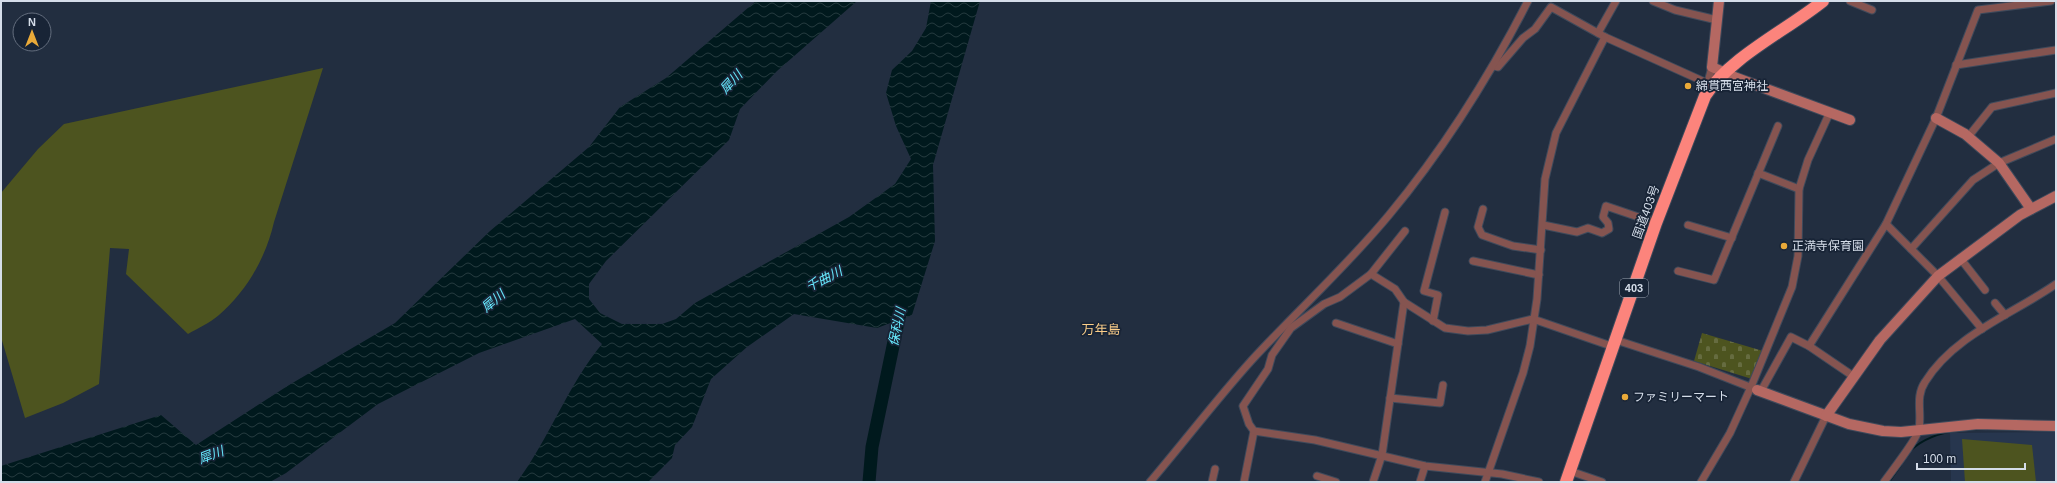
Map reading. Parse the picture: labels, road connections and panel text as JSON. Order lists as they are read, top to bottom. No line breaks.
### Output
{"streets":{"highway":["国道403号","403"]},"districts":["万年島"],"water":["犀川","千曲川","保科川"],"places":["綿貫西宮神社","正満寺保育園","ファミリーマート"],"scale_bar":"100 m","north":"top"}
